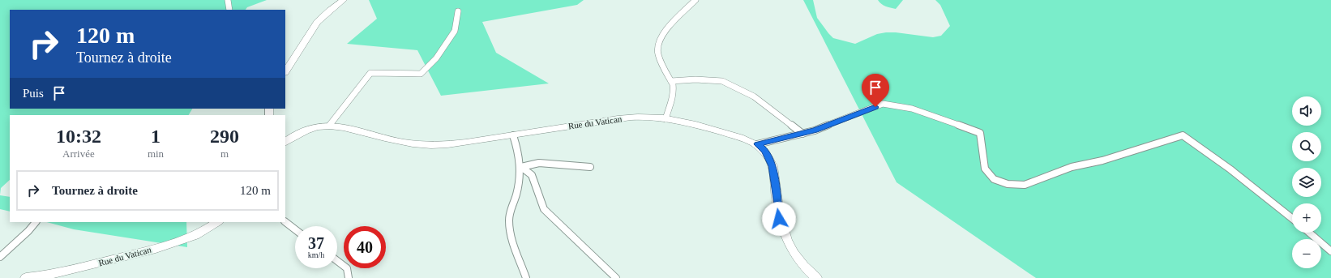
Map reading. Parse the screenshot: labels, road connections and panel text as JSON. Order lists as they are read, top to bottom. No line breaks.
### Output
{"streets":{"street":["Rue du Vatican"]},"page":{"turn":["120 m","Tournez à droite"],"then":"Puis","map_buttons":["+","−"],"eta":["10:32","Arrivée","1","min","290","m"],"list":[{"name":"Tournez à droite","value":"120 m"}],"speed":"37 km/h","limit":"40"}}
